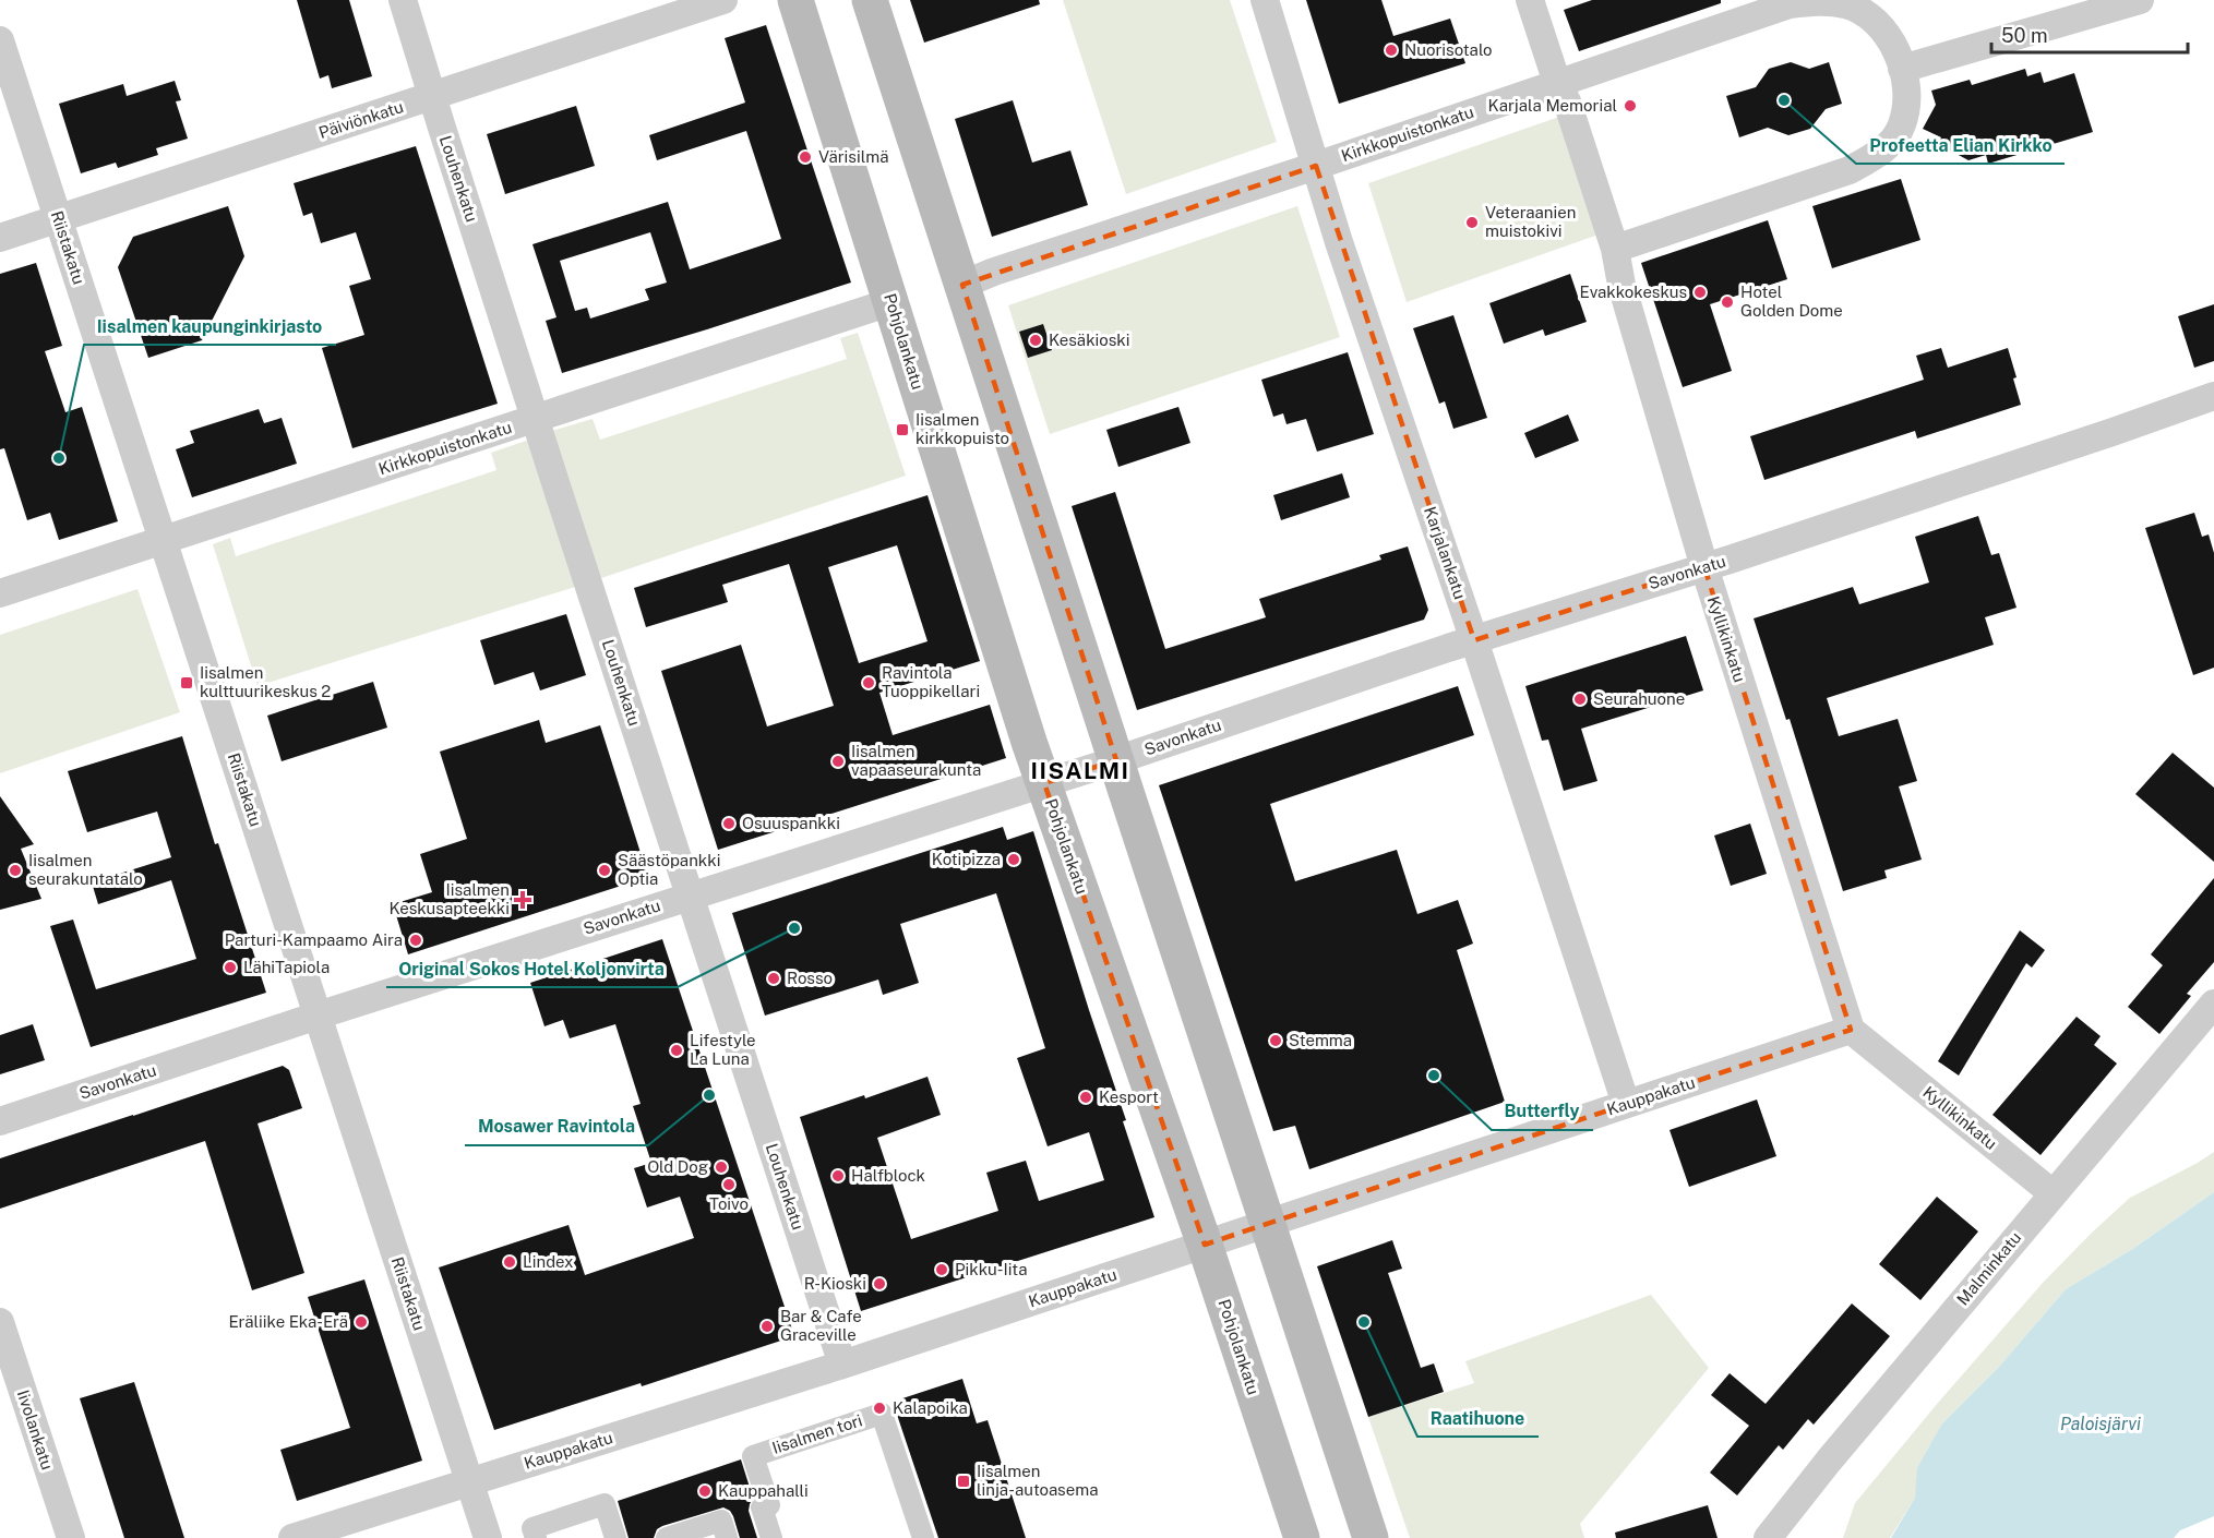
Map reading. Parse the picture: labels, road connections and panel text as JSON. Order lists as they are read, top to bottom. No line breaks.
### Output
{"streets":{"main road":["Pohjolankatu"],"street":["Päiviönkatu","Kirkkopuistonkatu","Louhenkatu","Riistakatu","Karjalankatu","Savonkatu","Kyllikinkatu","Kauppakatu","Malminkatu","Iivolankatu","Iisalmen tori"]},"crossings":[["Päiviönkatu","Louhenkatu"],["Päiviönkatu","Riistakatu"],["Kirkkopuistonkatu","Louhenkatu"],["Kirkkopuistonkatu","Riistakatu"],["Kirkkopuistonkatu","Pohjolankatu"],["Kirkkopuistonkatu","Karjalankatu"],["Kirkkopuistonkatu","Kyllikinkatu"],["Louhenkatu","Savonkatu"],["Louhenkatu","Kauppakatu"],["Riistakatu","Savonkatu"],["Riistakatu","Kauppakatu"],["Pohjolankatu","Savonkatu"],["Pohjolankatu","Kauppakatu"],["Karjalankatu","Savonkatu"],["Karjalankatu","Kauppakatu"],["Savonkatu","Kyllikinkatu"],["Kyllikinkatu","Kauppakatu"],["Kyllikinkatu","Malminkatu"]],"districts":["IISALMI"],"water":["Paloisjärvi"],"places":{"other":["Nuorisotalo","Profeetta Elian Kirkko","Karjala Memorial","Värisilmä","Veteraanien muistokivi","Evakkokeskus","Hotel Golden Dome","Kesäkioski","Iisalmen kaupunginkirjasto","Ravintola Tuoppikellari","Seurahuone","Iisalmen vapaaseurakunta","Osuuspankki","Kotipizza","Iisalmen seurakuntatalo","Säästöpankki Optia","Original Sokos Hotel Koljonvirta","Parturi-Kampaamo Aira","LähiTapiola","Rosso","Stemma","Lifestyle La Luna","Butterfly","Mosawer Ravintola","Kesport","Old Dog","Halfblock","Toivo","Lindex","Pikku-Iita","R-Kioski","Eräliike Eka-Erä","Raatihuone","Bar & Cafe Graceville","Kalapoika","Kauppahalli"],"transit":["Iisalmen kirkkopuisto","Iisalmen kulttuurikeskus 2","Iisalmen linja-autoasema"],"health":["Iisalmen Keskusapteekki"]},"scale_bar":"50 m"}
